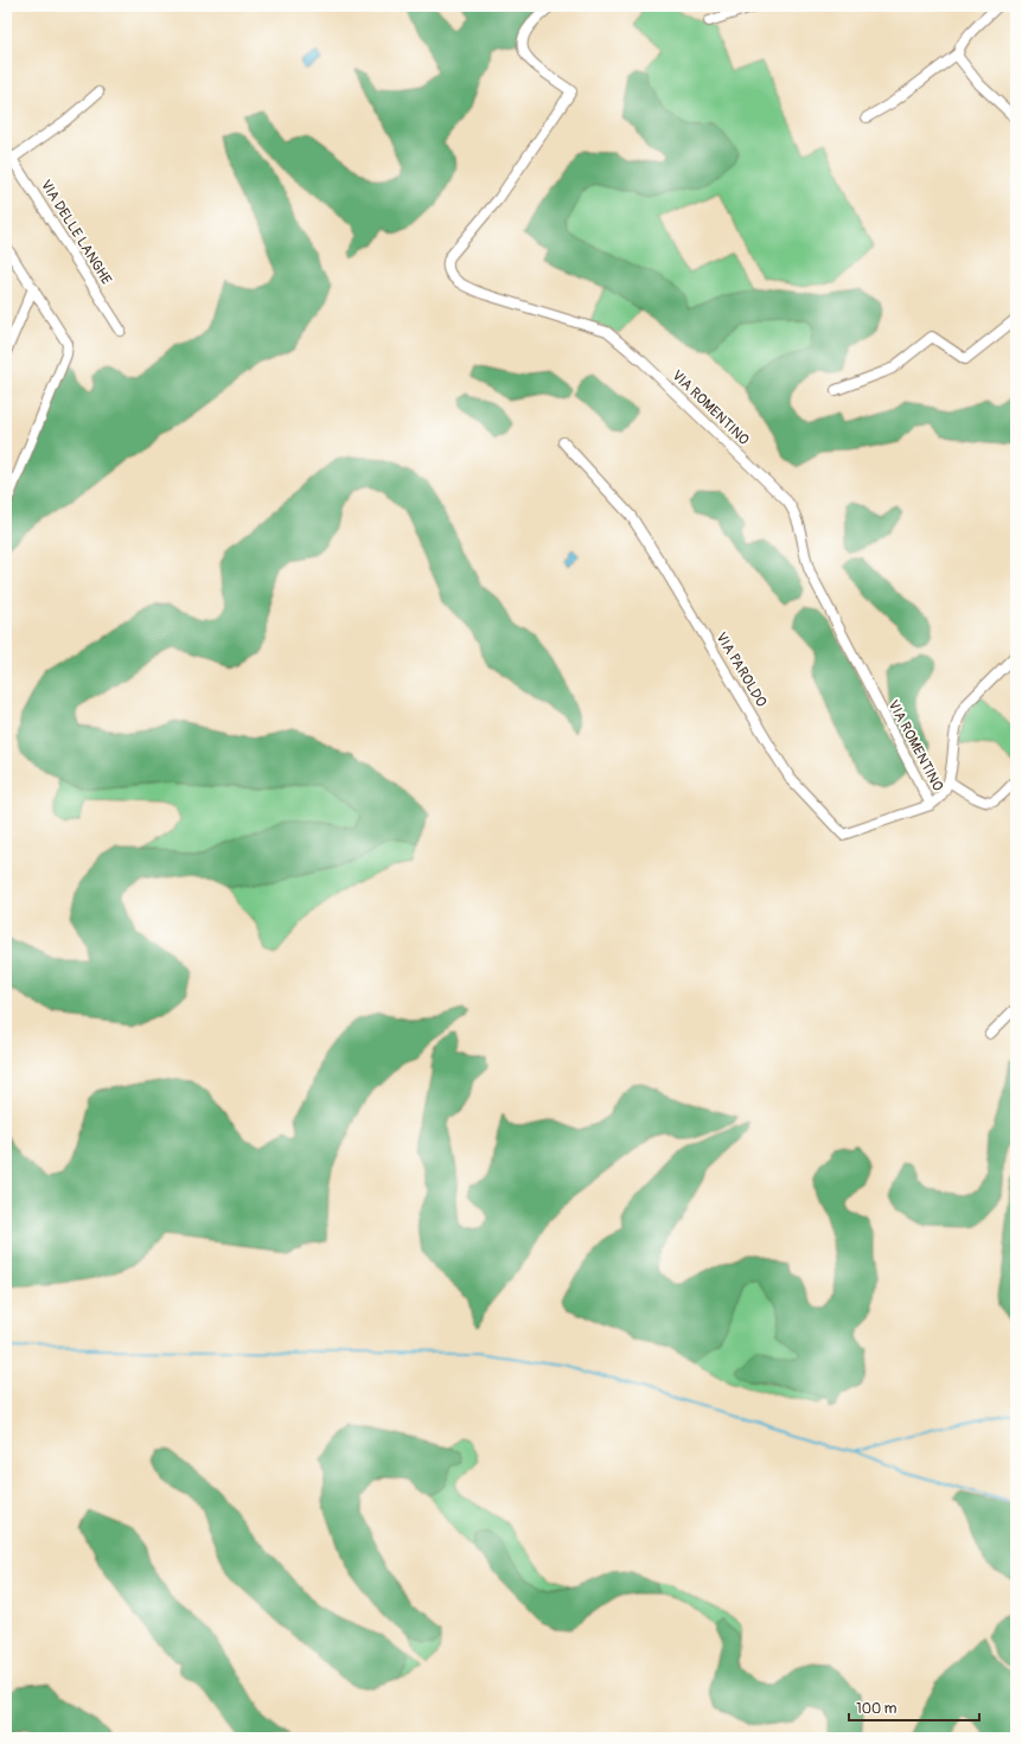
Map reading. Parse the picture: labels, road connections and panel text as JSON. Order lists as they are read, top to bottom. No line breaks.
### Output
{"streets":{"street":["VIA DELLE LANGHE","VIA ROMENTINO","VIA PAROLDO"]},"crossings":[["VIA ROMENTINO","VIA PAROLDO"]],"scale_bar":"100 m"}
